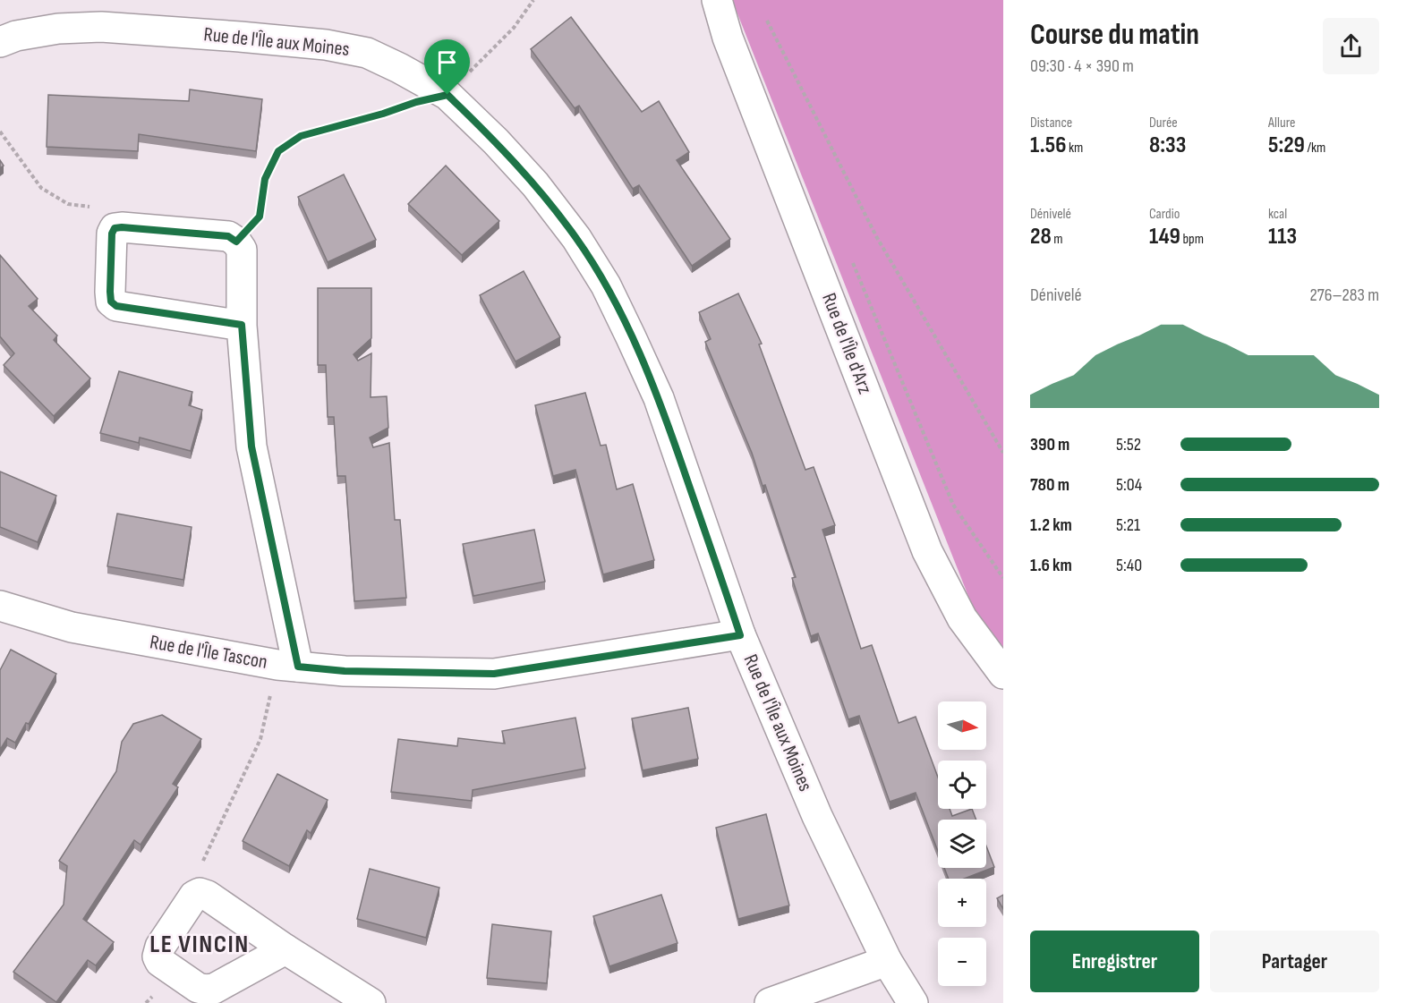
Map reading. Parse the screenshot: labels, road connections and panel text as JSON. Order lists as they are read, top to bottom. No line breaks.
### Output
{"streets":{"street":["Rue de l'Île aux Moines","Rue de l'Île d'Arz","Rue de l'Île Tascon"]},"crossings":[["Rue de l'Île aux Moines","Rue de l'Île Tascon"]],"districts":["LE VINCIN"],"north":"right","page":{"heading":["Course du matin","09:30 · 4 × 390 m"],"stats":[["Distance","1.56 km"],["Durée","8:33"],["Allure","5:29 /km"],["Dénivelé","28 m"],["Cardio","149 bpm"],["kcal","113"]],"chart":["Dénivelé","276–283 m"],"list":[{"name":"390 m","note":"5:52"},{"name":"780 m","note":"5:04"},{"name":"1.2 km","note":"5:21"},{"name":"1.6 km","note":"5:40"}],"map_buttons":["+","−"],"buttons":["Enregistrer","Partager"]}}
